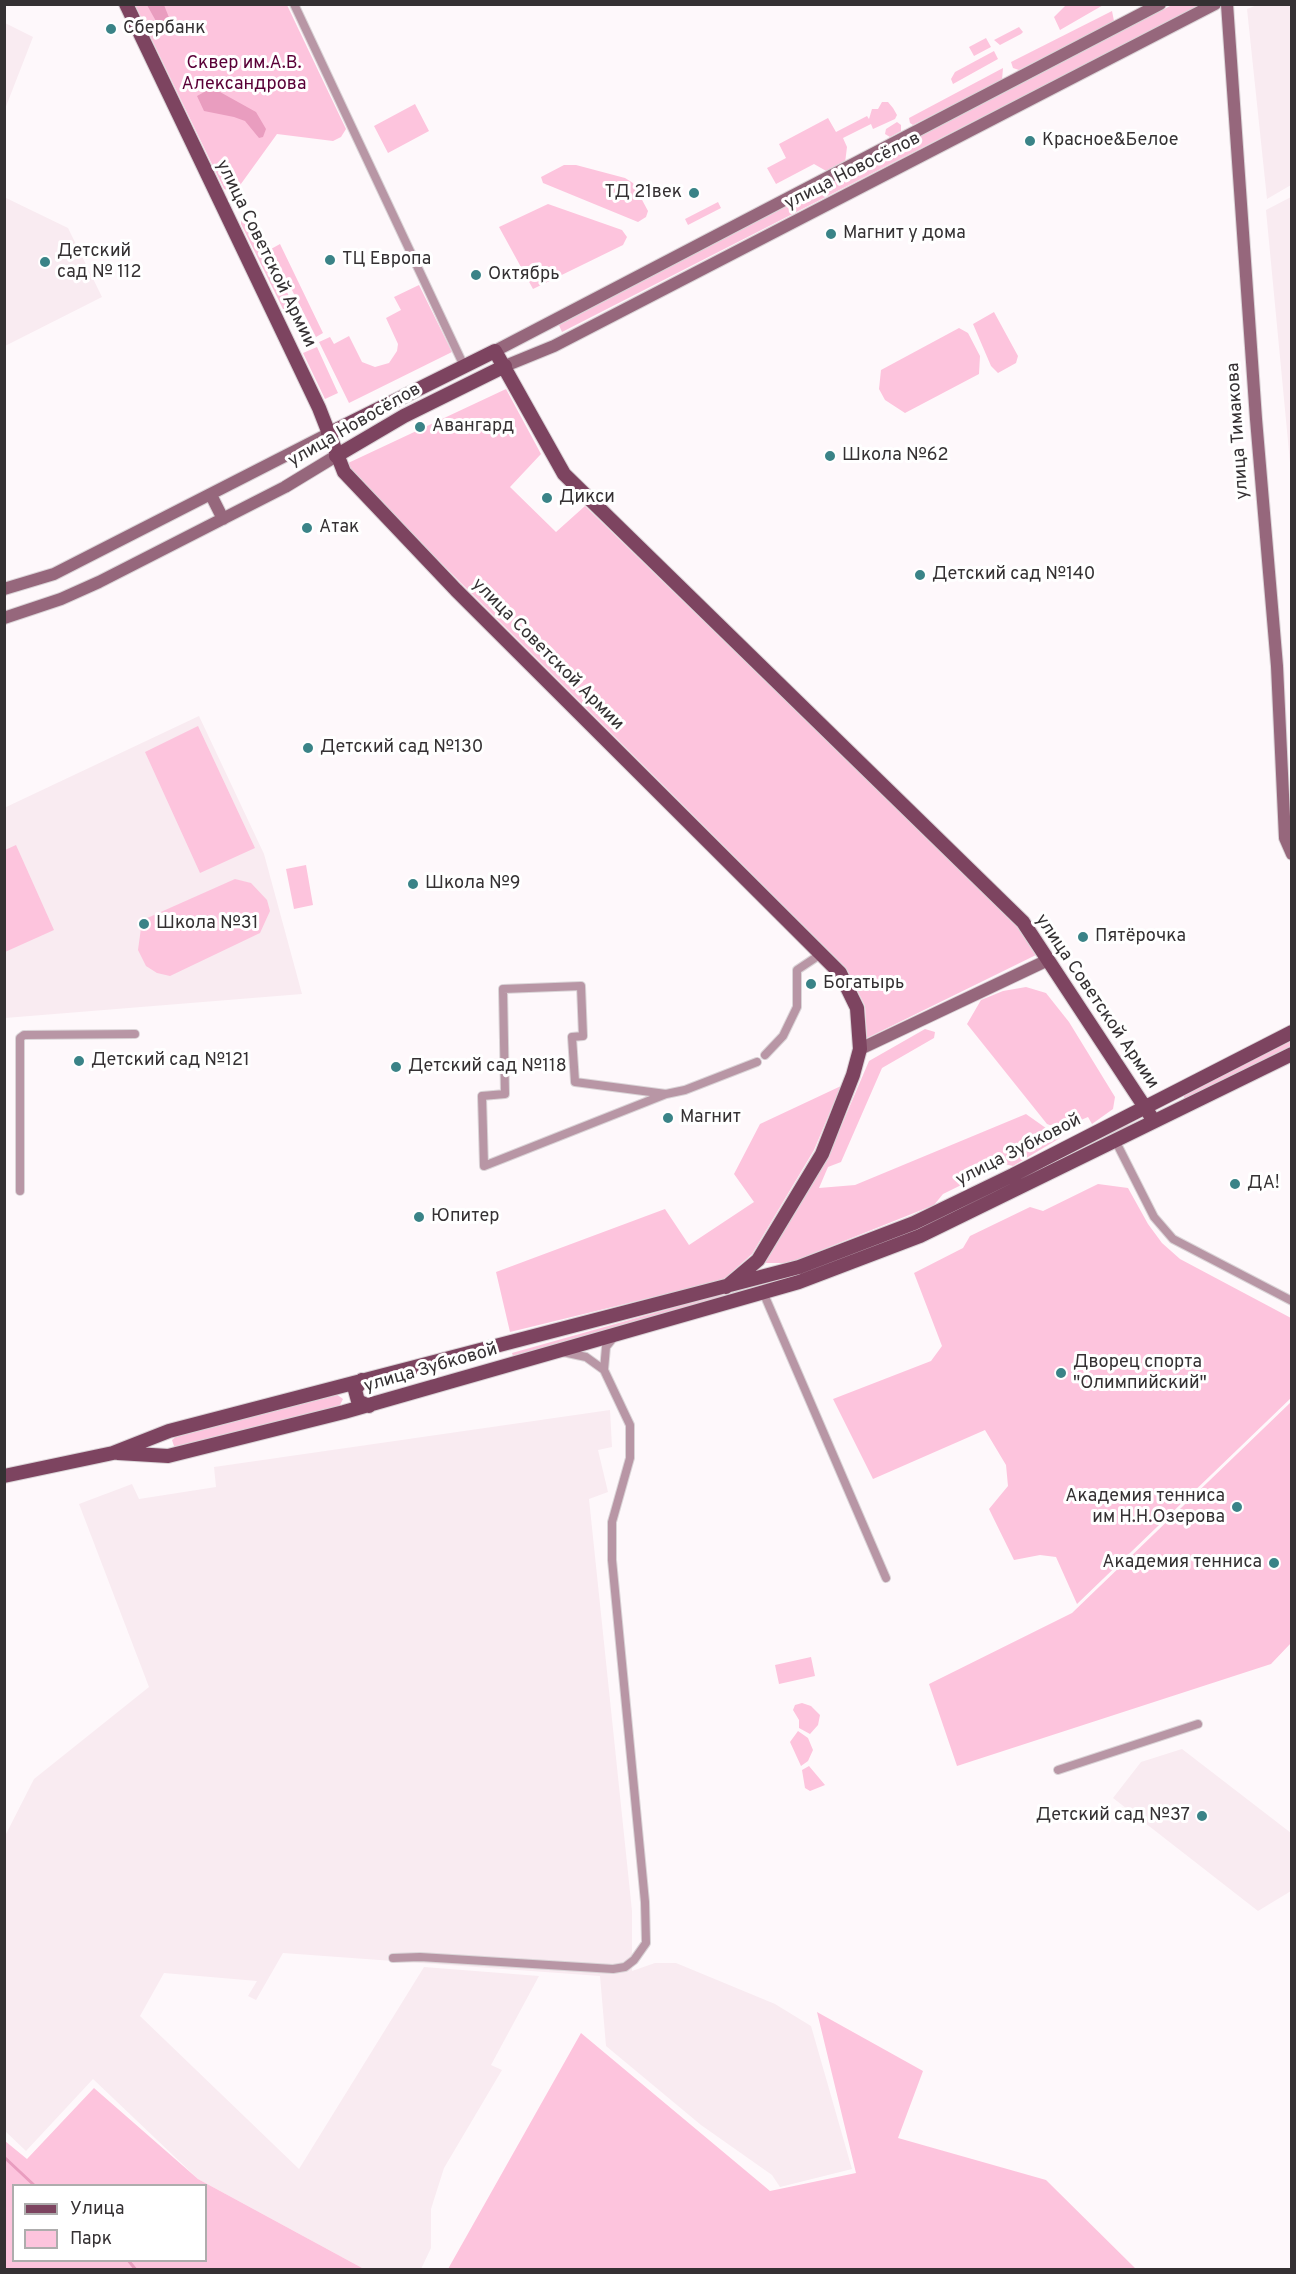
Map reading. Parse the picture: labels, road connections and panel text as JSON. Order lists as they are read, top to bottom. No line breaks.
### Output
{"streets":{"main road":["улица Новосёлов","улица Советской Армии","улица Зубковой"],"street":["улица Тимакова"]},"crossings":[["улица Новосёлов","улица Советской Армии"],["улица Советской Армии","улица Зубковой"]],"parks":["Сквер им.А.В. Александрова"],"places":["Сбербанк","Красное&Белое","ТД 21век","Магнит у дома","ТЦ Европа","Детский сад № 112","Октябрь","Авангард","Школа №62","Дикси","Атак","Детский сад №140","Детский сад №130","Школа №9","Школа №31","Пятёрочка","Богатырь","Детский сад №121","Детский сад №118","Магнит","ДА!","Юпитер","Дворец спорта \"Олимпийский\"","Академия тенниса им Н.Н.Озерова","Академия тенниса","Детский сад №37"],"legend":["Улица","Парк"]}
